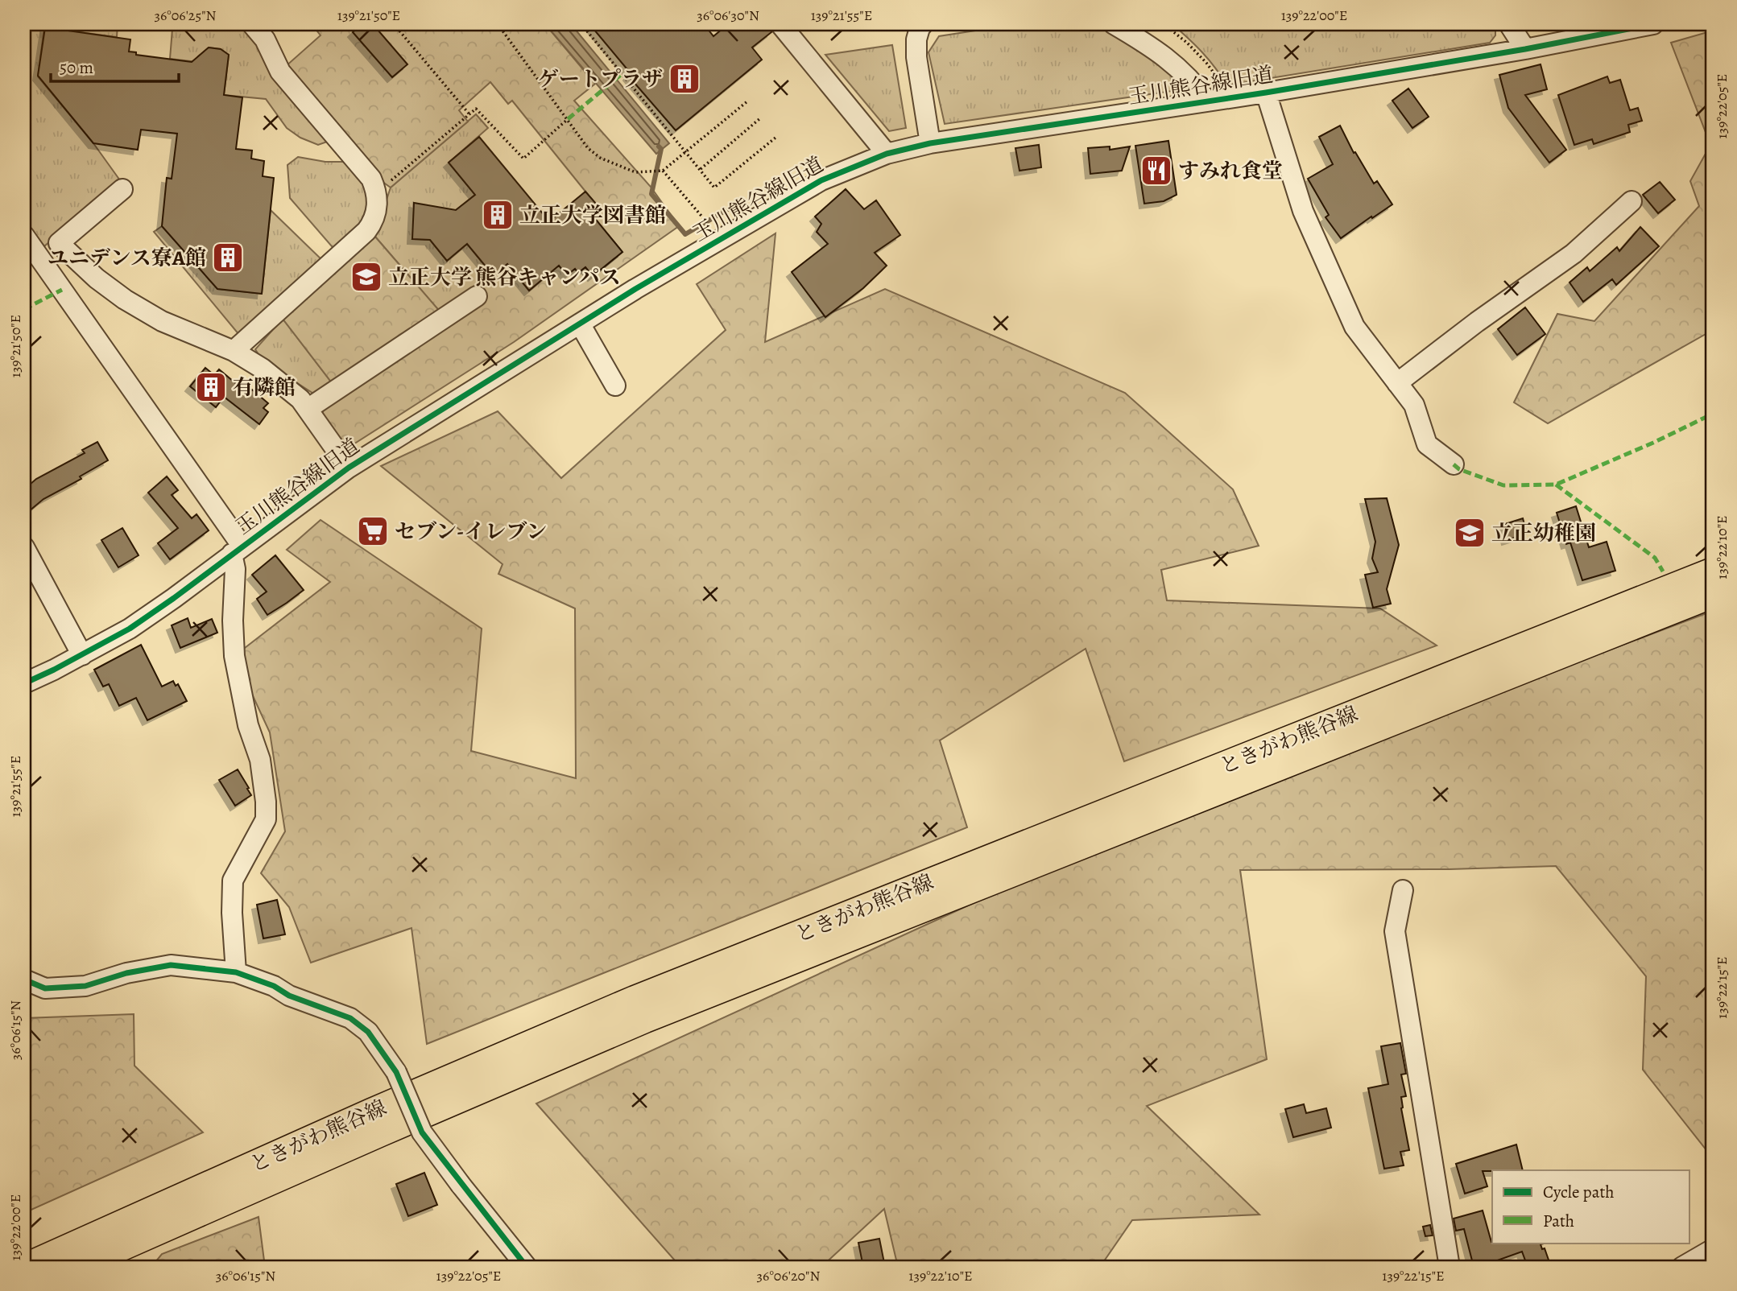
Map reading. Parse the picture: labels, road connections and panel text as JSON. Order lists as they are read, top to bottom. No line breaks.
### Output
{"streets":{"main road":["ときがわ熊谷線"],"street":["玉川熊谷線旧道"]},"places":{"building":["ゲートプラザ","立正大学図書館","ユニデンス寮A館","有隣館"],"restaurant":["すみれ食堂"],"school or university":["立正大学 熊谷キャンパス","立正幼稚園"],"supermarket":["セブン-イレブン"]},"legend":["Cycle path","Path"],"scale_bar":"50 m","coordinates":["36°06'25\"N","139°21'50\"E","36°06'30\"N","139°21'55\"E","139°22'00\"E","139°22'05\"E","139°22'10\"E","139°22'15\"E","36°06'15\"N","36°06'20\"N"]}
